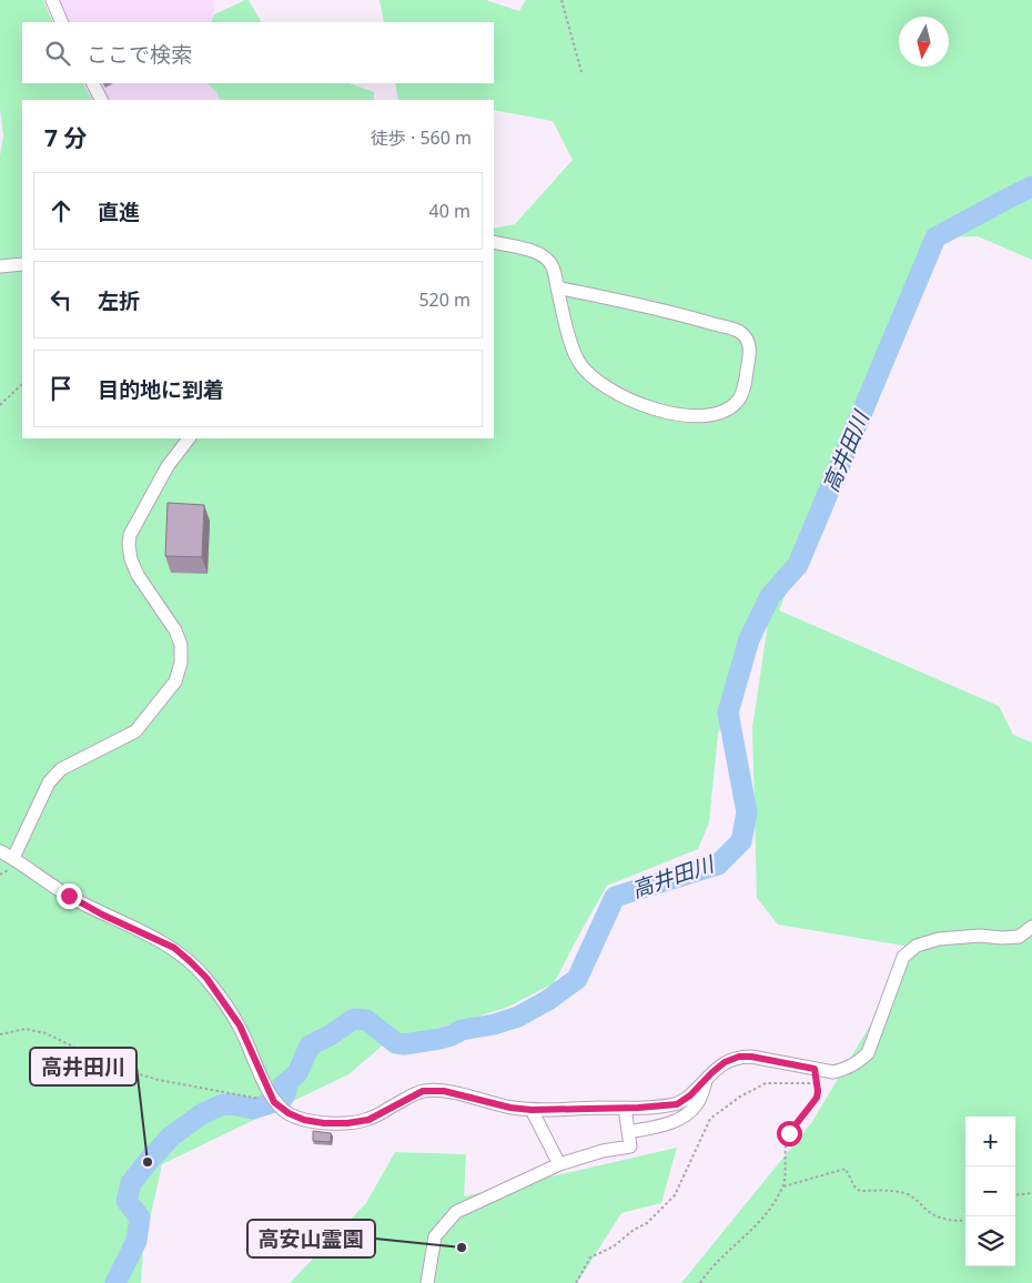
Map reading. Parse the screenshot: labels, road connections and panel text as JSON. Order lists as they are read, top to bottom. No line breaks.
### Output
{"water":["高井田川"],"places":["高井田川","高安山霊園"],"north":"bottom","page":{"search":"ここで検索","heading":["7 分","徒歩 · 560 m"],"list":[["直進","40 m"],["左折","520 m"],"目的地に到着"],"map_buttons":["+","−"]}}
